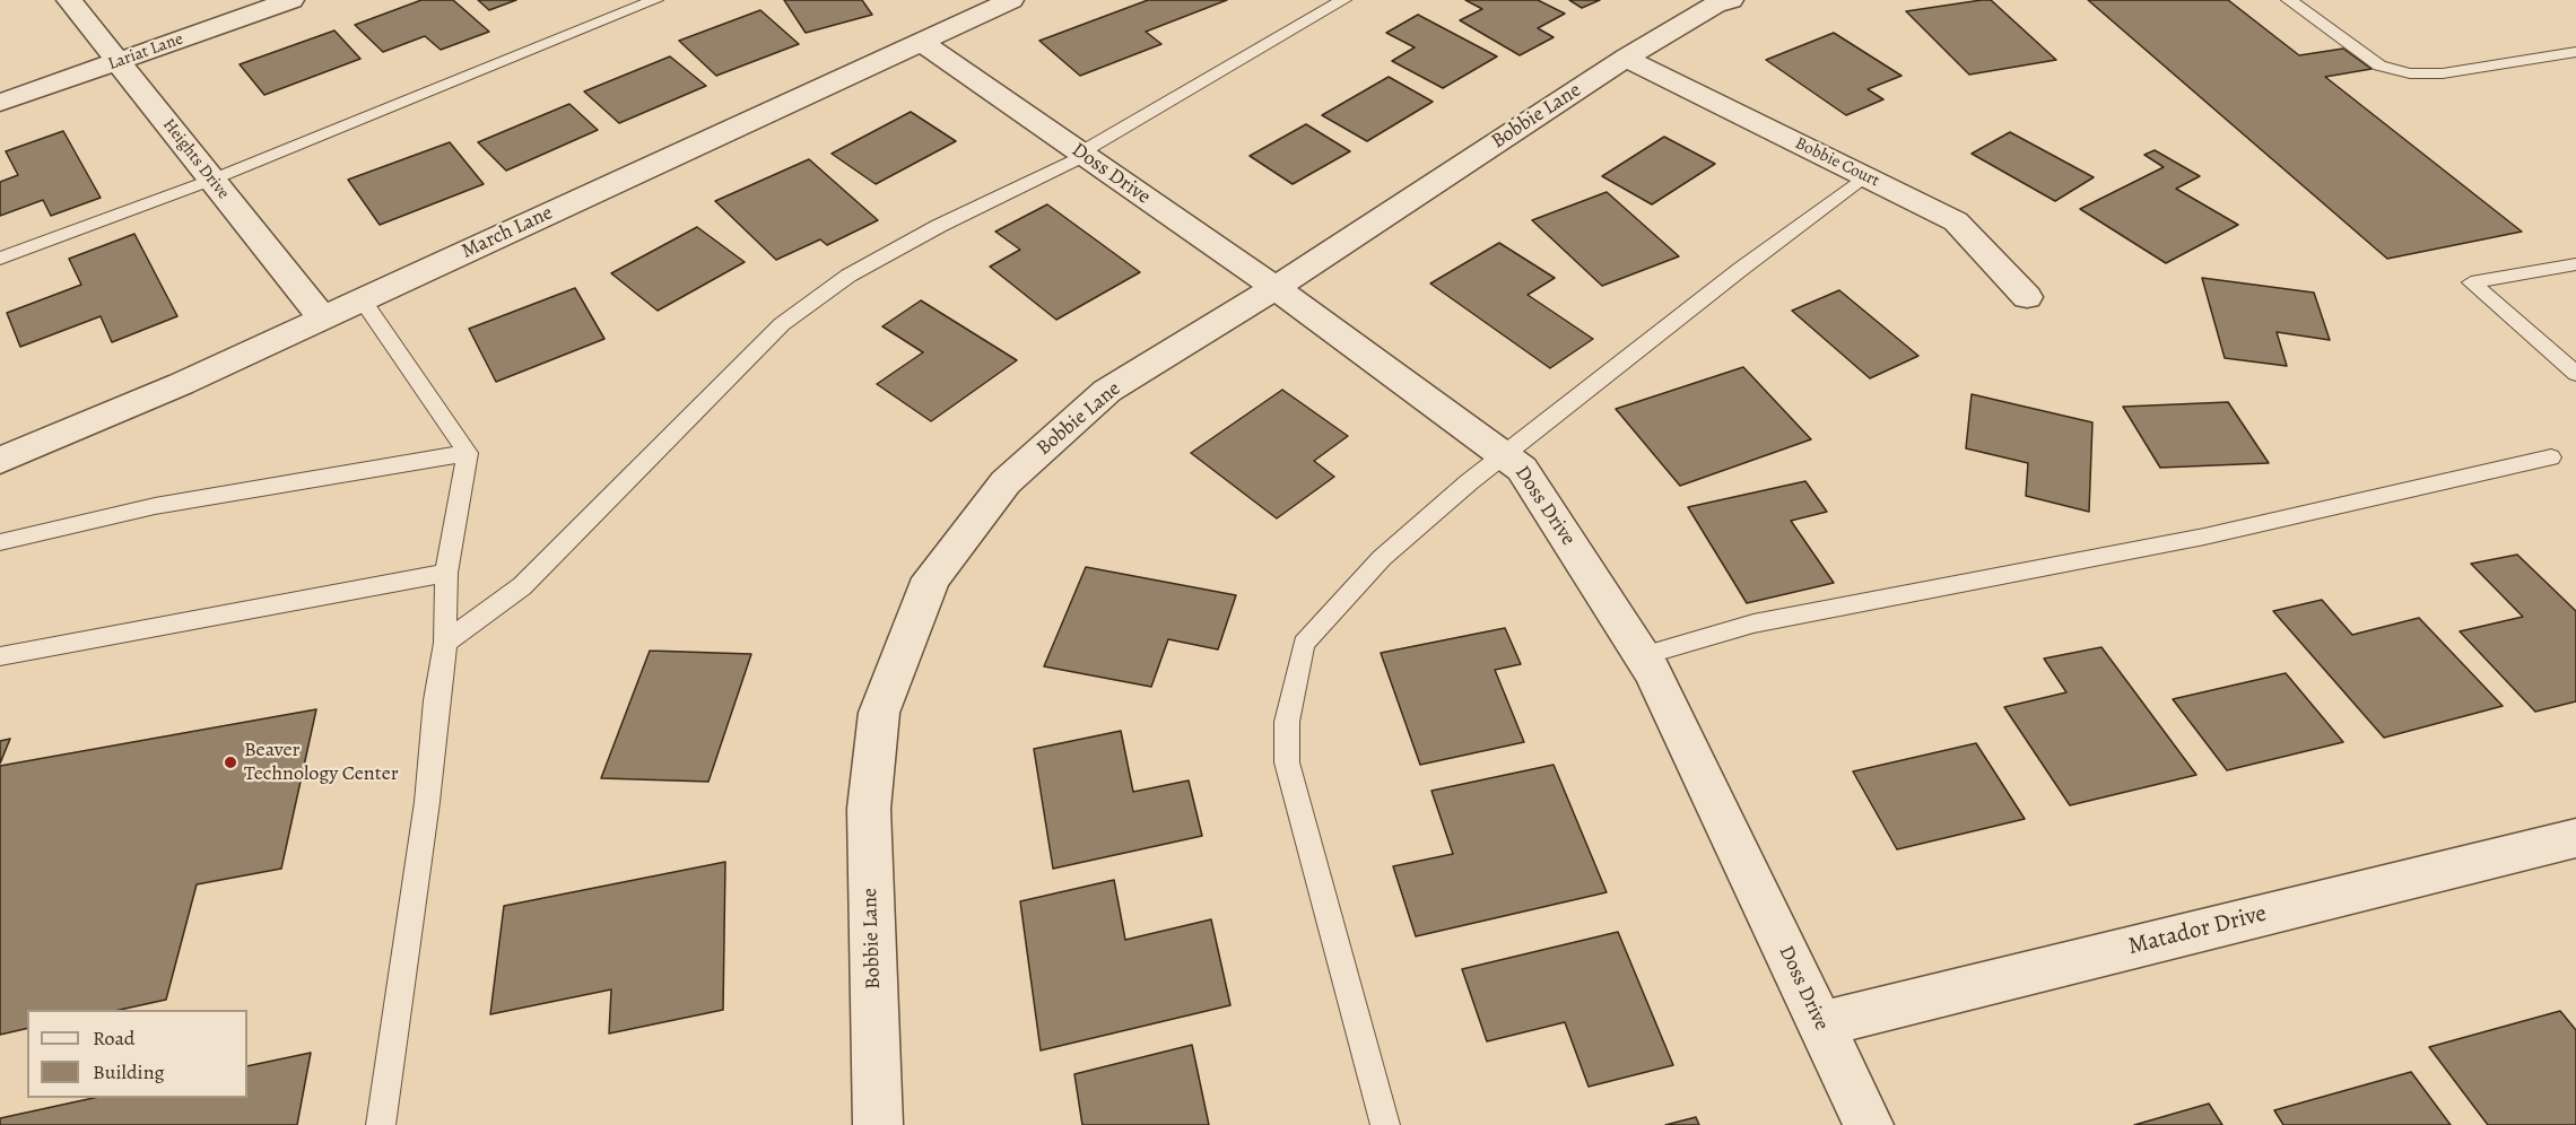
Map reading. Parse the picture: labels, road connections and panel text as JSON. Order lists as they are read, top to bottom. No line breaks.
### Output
{"streets":{"street":["Lariat Lane","Bobbie Lane","Heights Drive","Bobbie Court","Doss Drive","March Lane","Matador Drive"]},"crossings":[["Lariat Lane","Heights Drive"],["Bobbie Lane","Bobbie Court"],["Bobbie Lane","Doss Drive"],["Heights Drive","March Lane"],["Doss Drive","March Lane"],["Doss Drive","Matador Drive"]],"places":["Beaver Technology Center"],"legend":["Road","Building"]}
